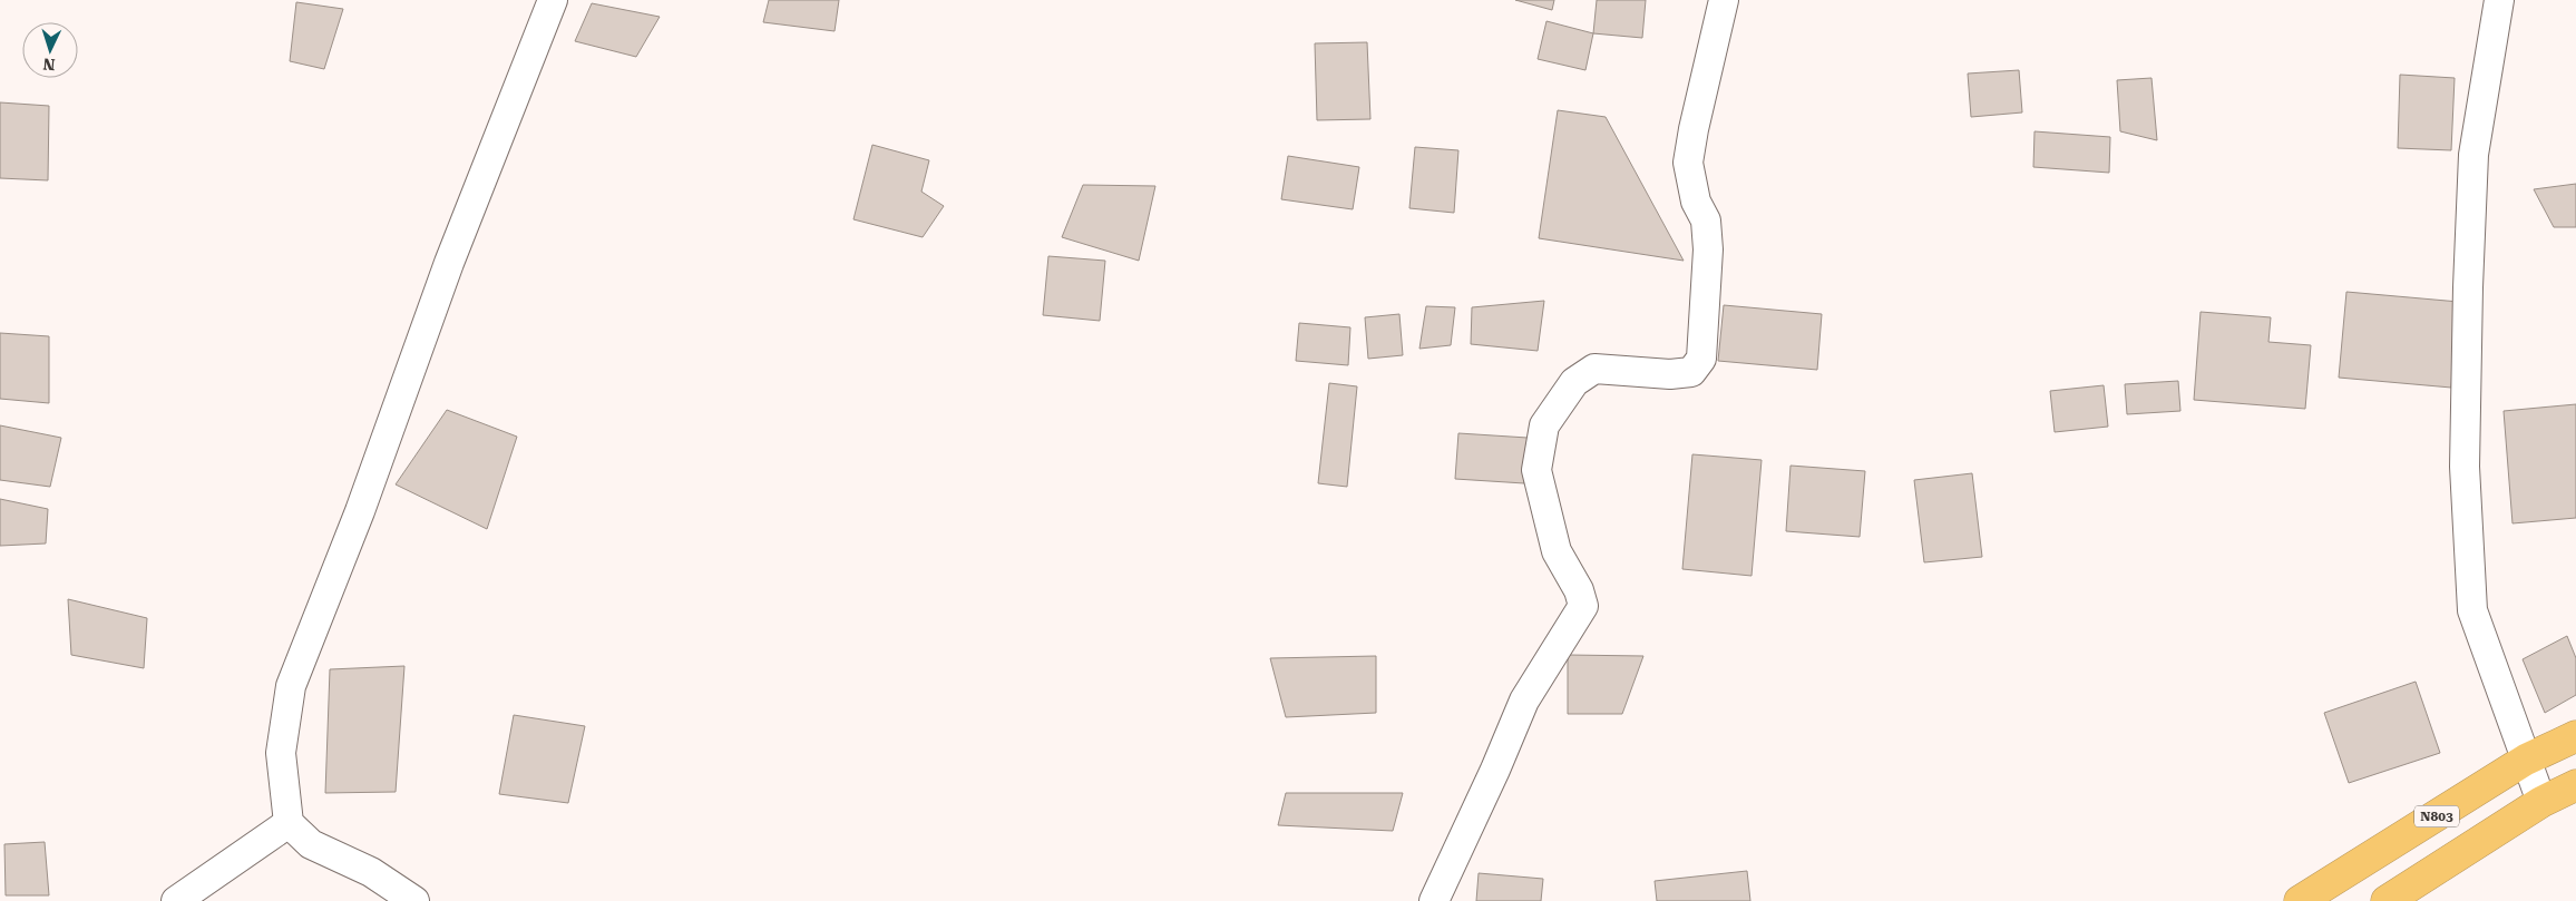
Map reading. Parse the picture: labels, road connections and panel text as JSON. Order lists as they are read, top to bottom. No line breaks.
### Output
{"streets":{"highway":["N803"]},"north":"bottom"}
